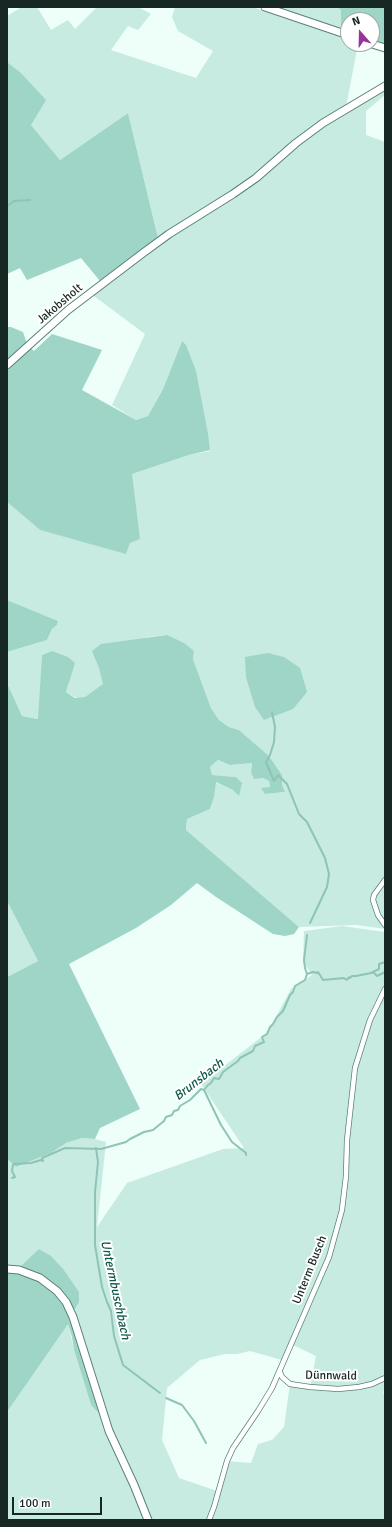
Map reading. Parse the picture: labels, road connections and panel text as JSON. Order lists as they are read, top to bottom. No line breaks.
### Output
{"streets":{"main road":["Jakobsholt"],"street":["Unterm Busch","Dünnwald"]},"crossings":[["Unterm Busch","Dünnwald"]],"water":["Brunsbach","Untermbuschbach"],"scale_bar":"100 m","north":"top"}
